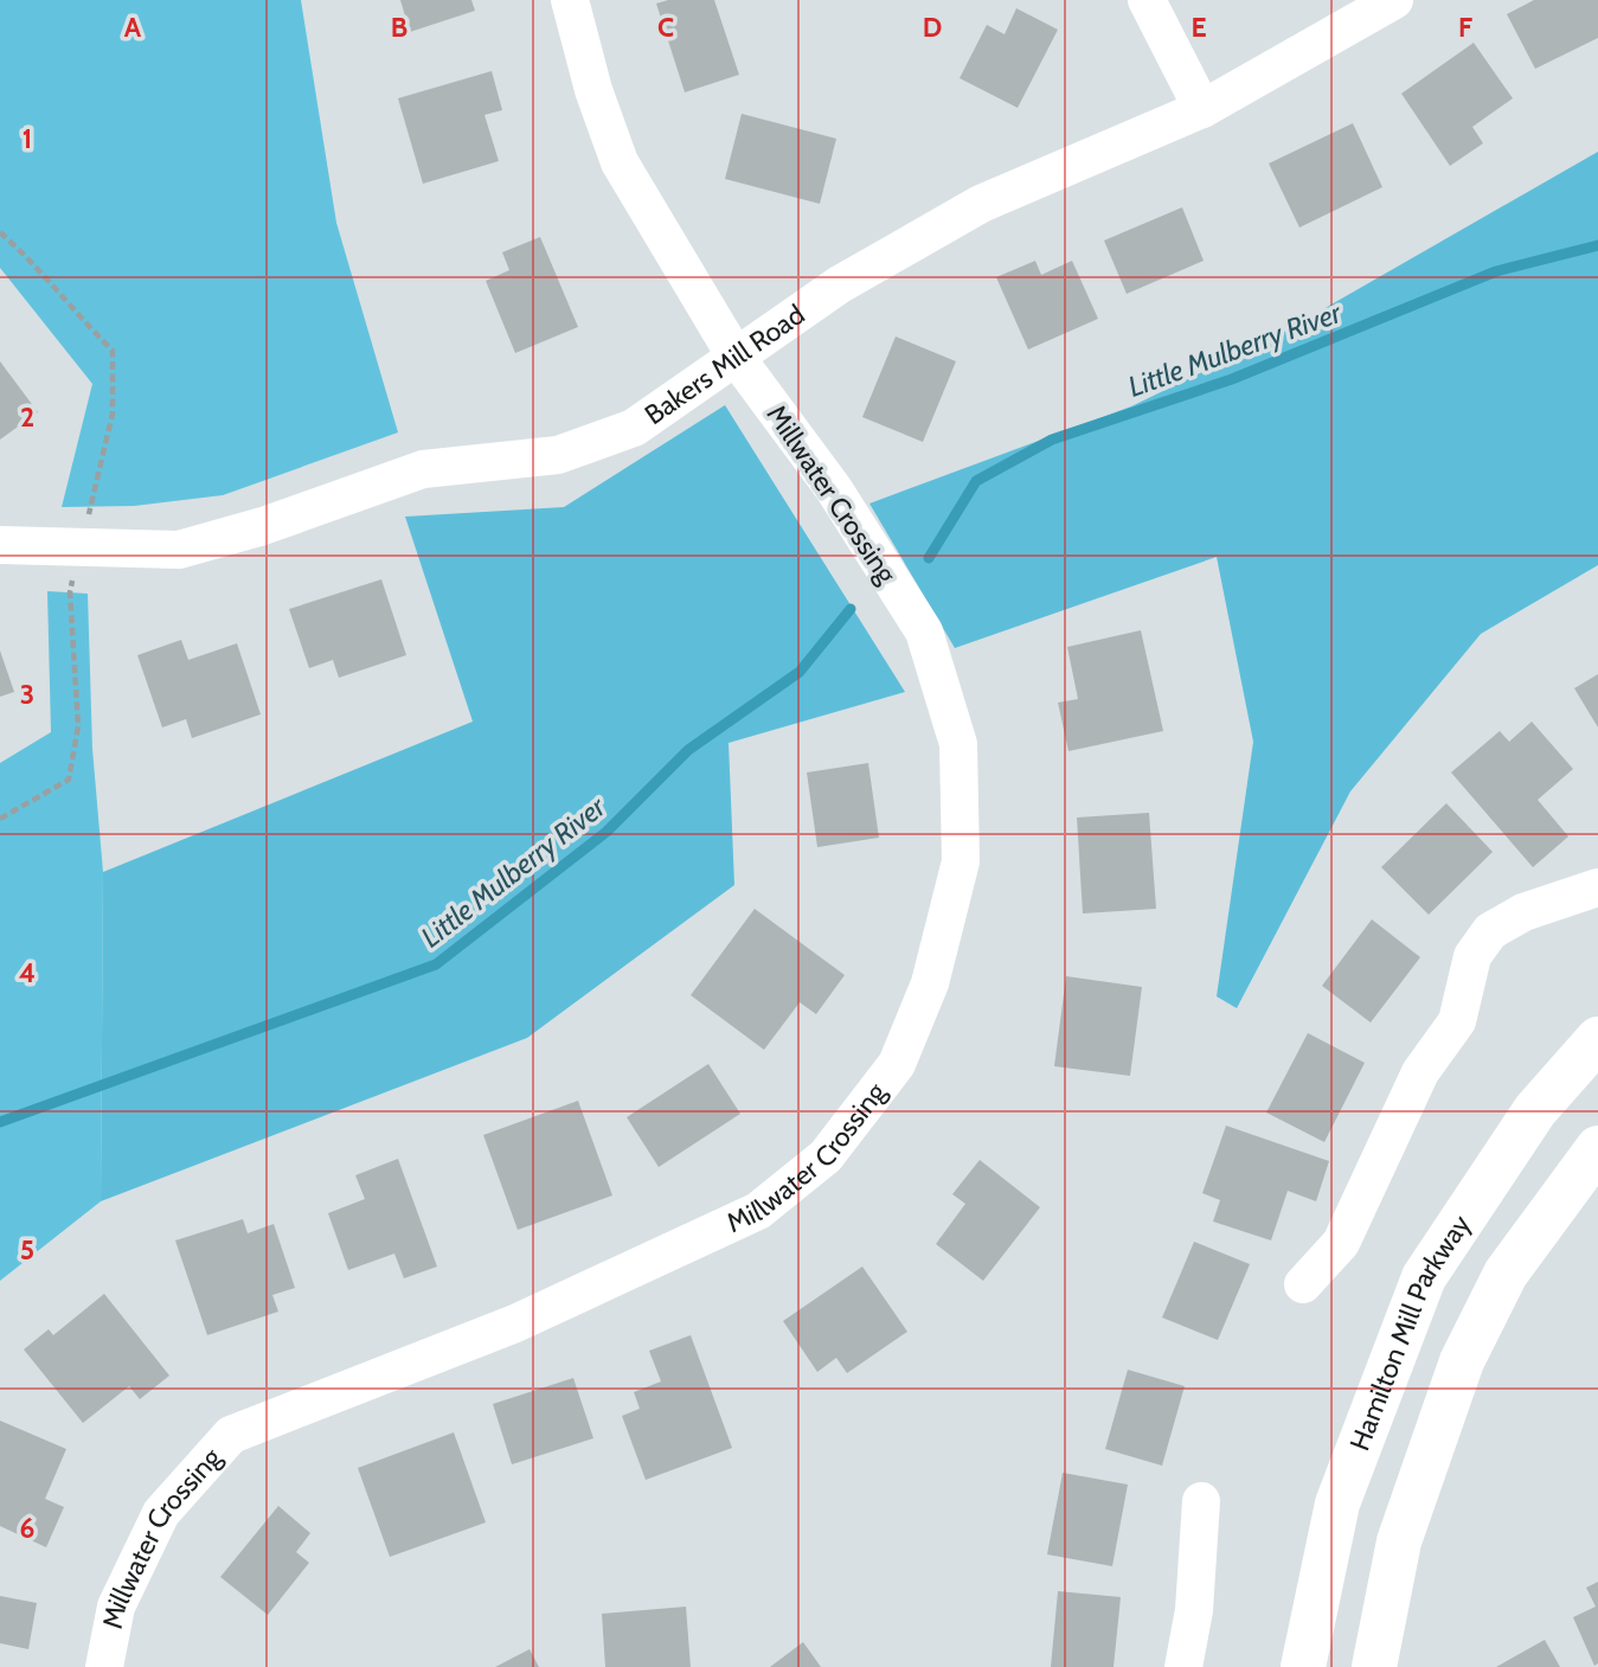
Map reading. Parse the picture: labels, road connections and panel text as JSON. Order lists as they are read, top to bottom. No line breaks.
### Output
{"streets":{"street":["Bakers Mill Road","Millwater Crossing","Hamilton Mill Parkway"]},"crossings":[["Bakers Mill Road","Millwater Crossing"]],"water":["Little Mulberry River"],"grid":{"columns":["A","B","C","D","E","F"],"rows":["1","2","3","4","5","6"]}}
